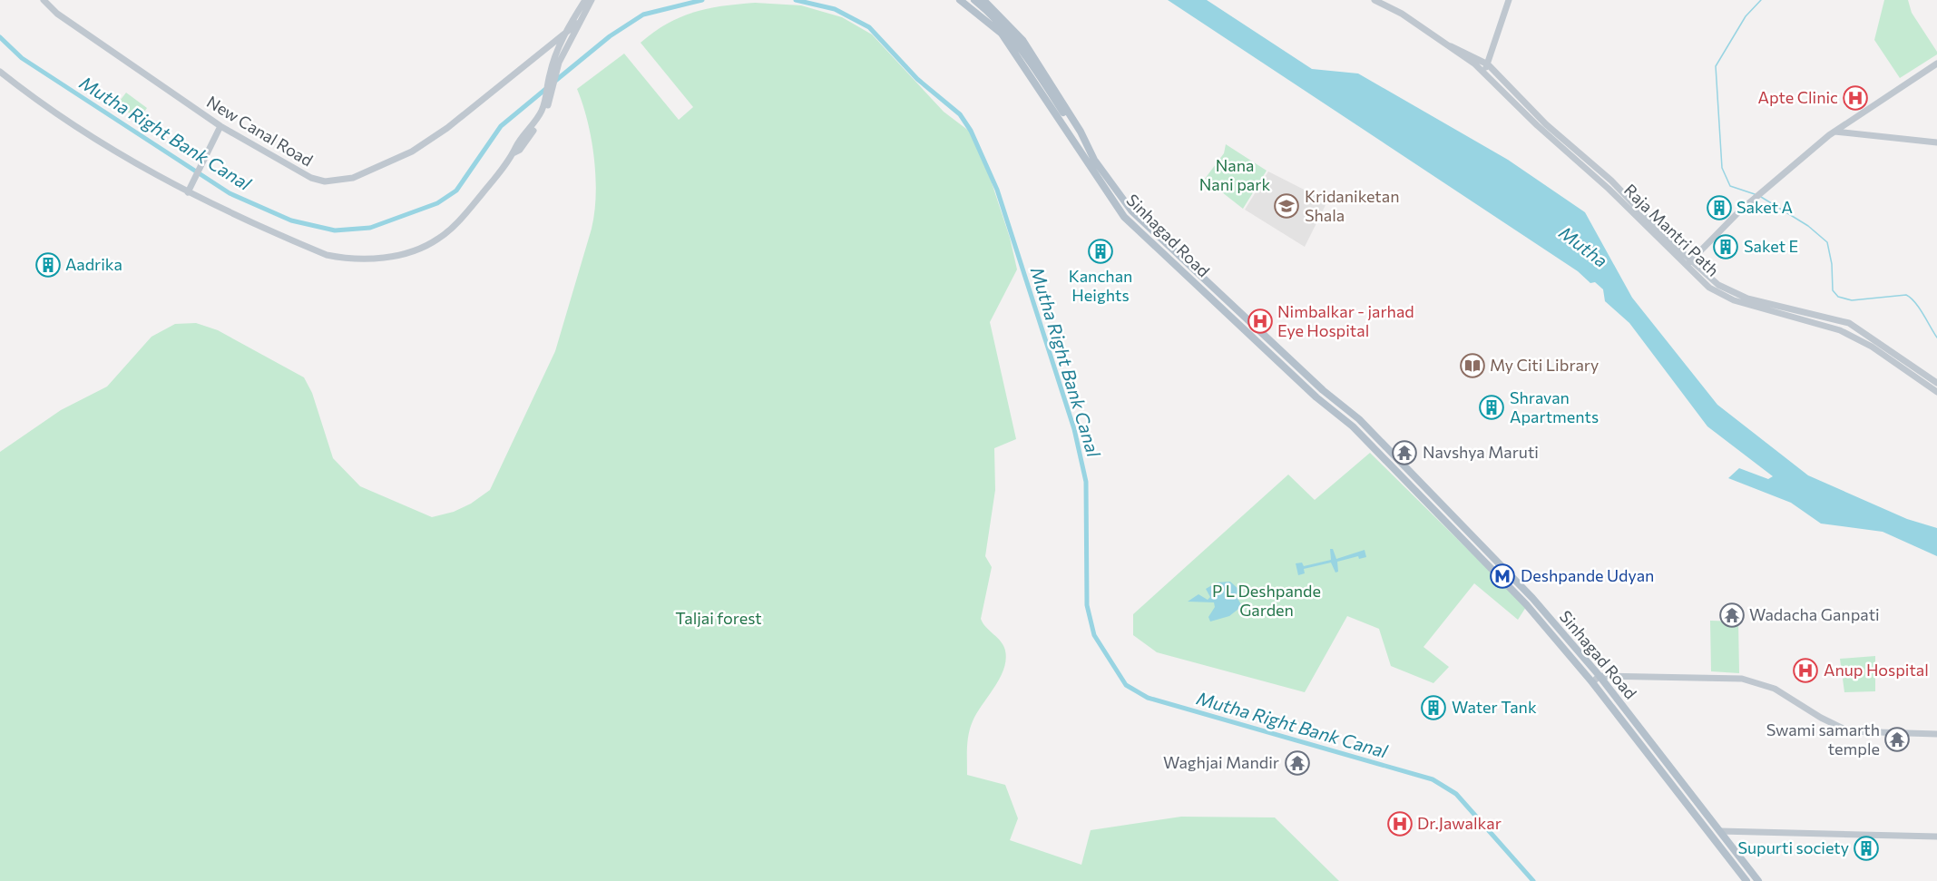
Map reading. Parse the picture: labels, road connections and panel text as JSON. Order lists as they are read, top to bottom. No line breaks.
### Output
{"streets":{"main road":["Sinhagad Road"],"street":["New Canal Road","Raja Mantri Path"]},"water":["Mutha Right Bank Canal","Mutha"],"parks":["Nana Nani park","P L Deshpande Garden","Taljai forest"],"places":{"hospital":["Apte Clinic","Nimbalkar - jarhad Eye Hospital","Anup Hospital","Dr.Jawalkar"],"school or university":["Kridaniketan Shala"],"building":["Saket A","Saket E","Kanchan Heights","Aadrika","Shravan Apartments","Water Tank","Supurti society"],"library":["My Citi Library"],"temple":["Navshya Maruti","Wadacha Ganpati","Swami samarth temple","Waghjai Mandir"],"metro station":["Deshpande Udyan"]}}
